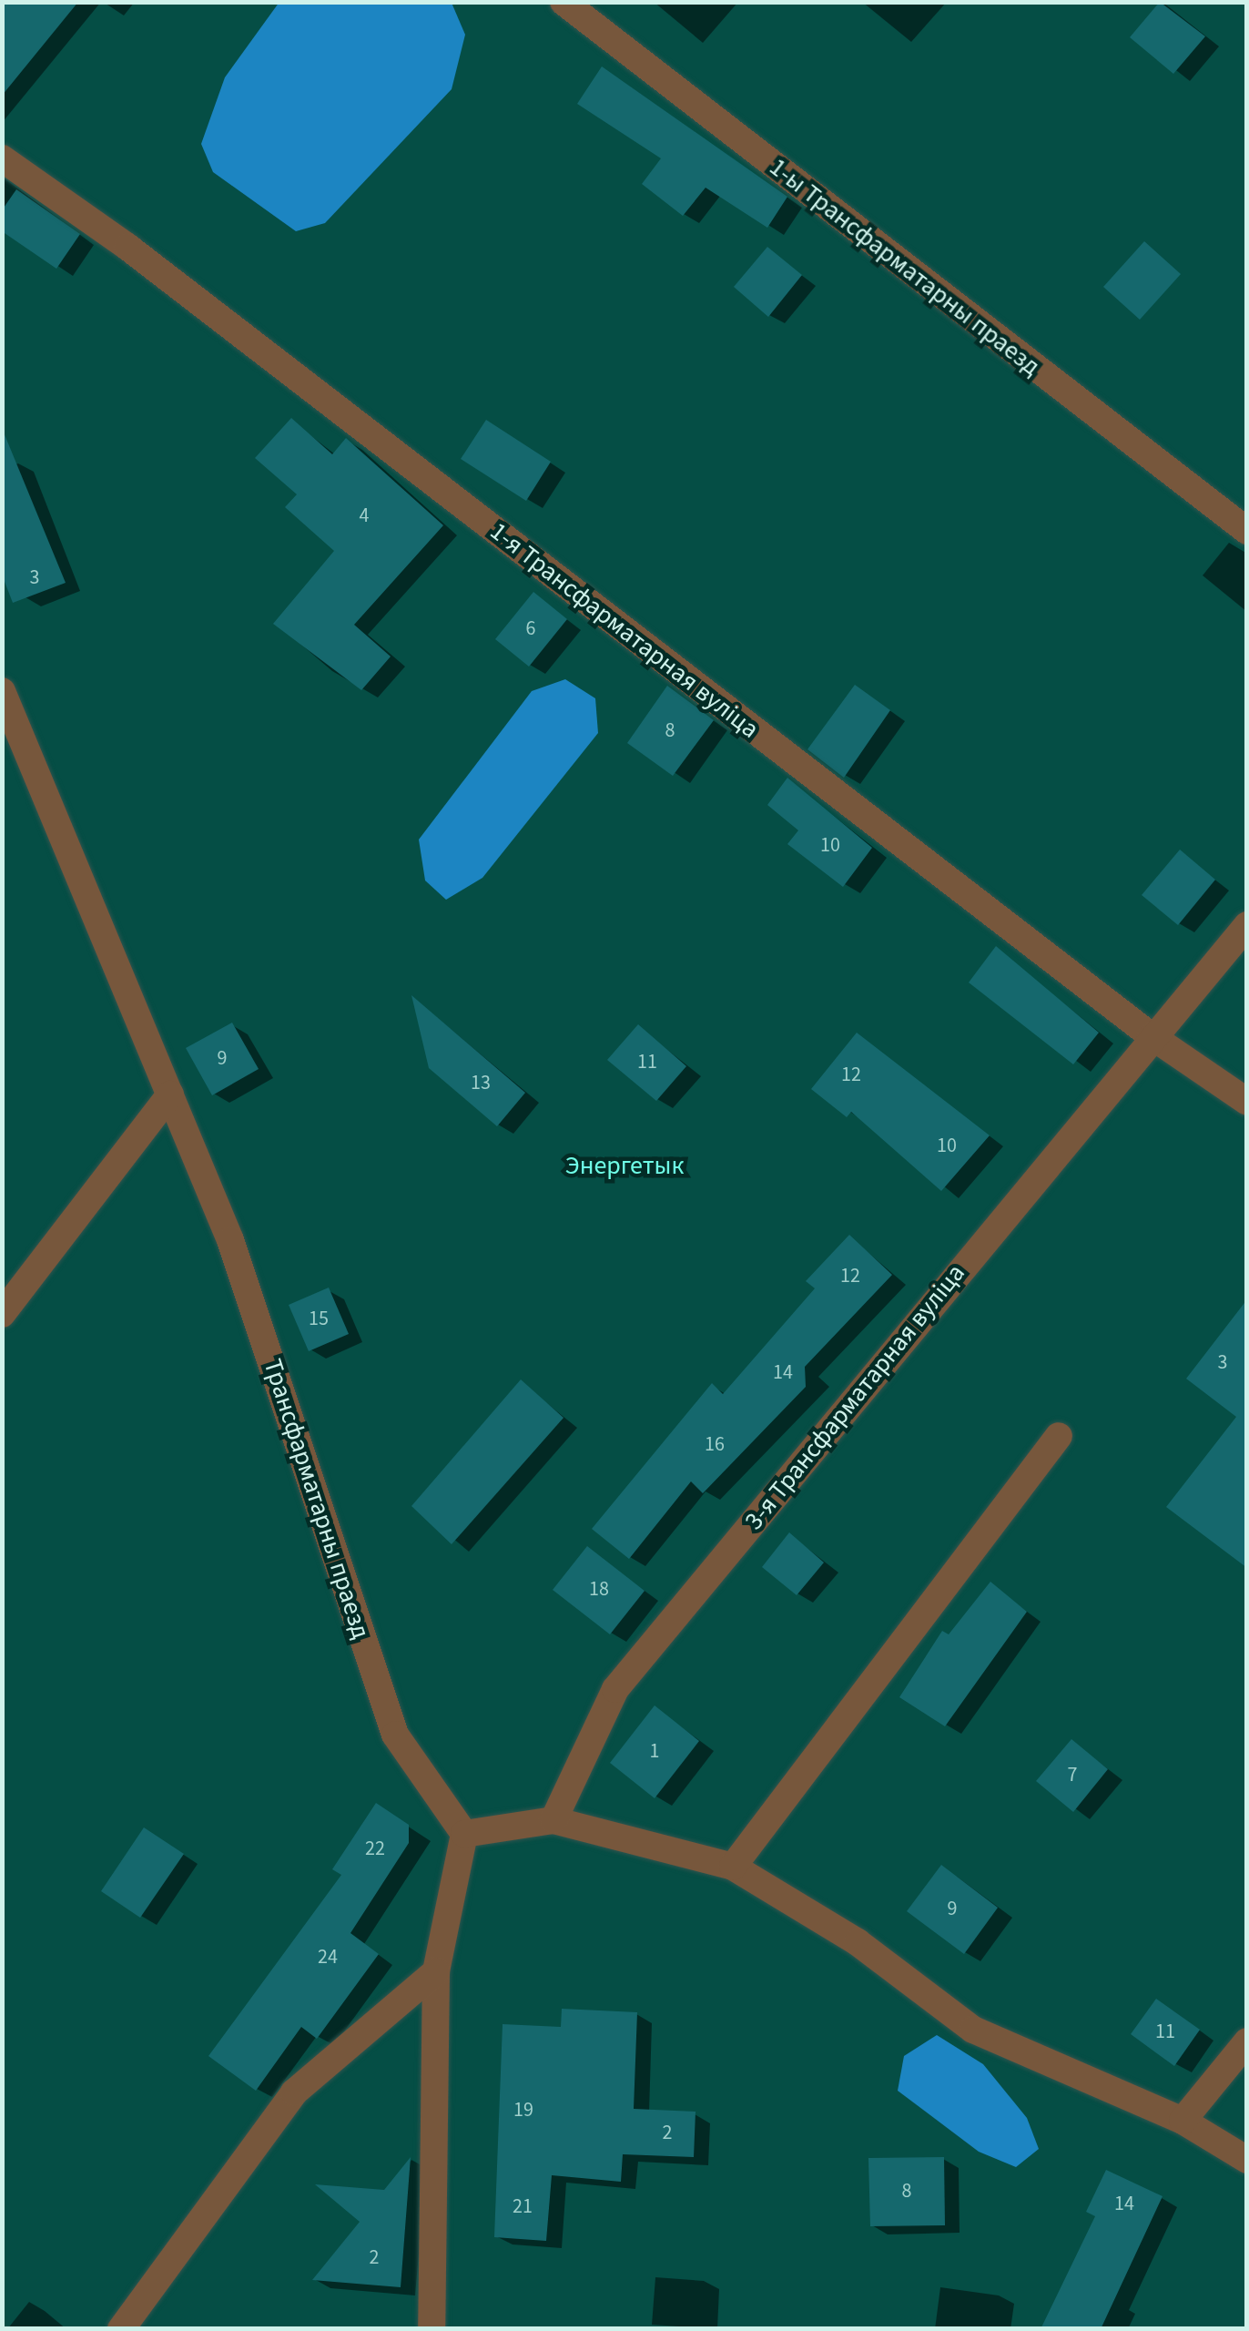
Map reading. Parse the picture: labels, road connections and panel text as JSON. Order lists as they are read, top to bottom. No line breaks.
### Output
{"streets":{"lane":["1-ы Трансфарматарны праезд","1-я Трансфарматарная вуліца","3-я Трансфарматарная вуліца","Трансфарматарны праезд"]},"crossings":[["1-я Трансфарматарная вуліца","3-я Трансфарматарная вуліца"]],"parks":["Энергетык"],"house_numbers":["4","3","6","8","10","9","11","12","13","10","12","15","3","14","16","18","1","7","22","9","24","11","19","2","8","14","21","2"]}
